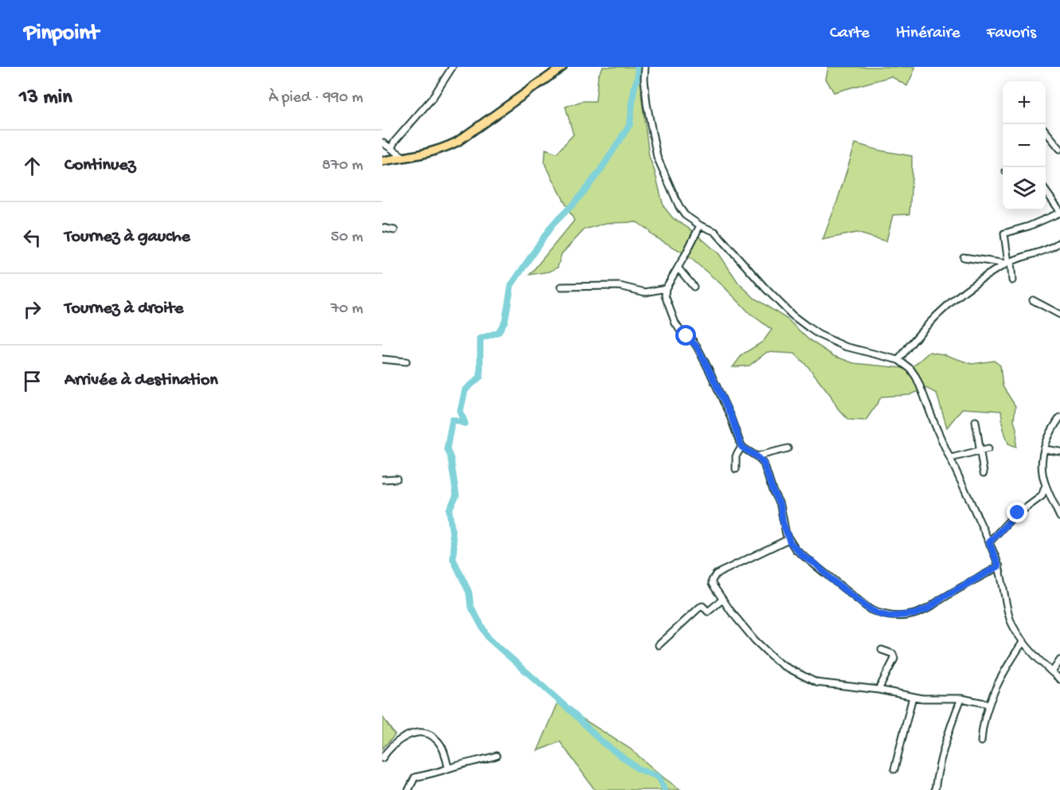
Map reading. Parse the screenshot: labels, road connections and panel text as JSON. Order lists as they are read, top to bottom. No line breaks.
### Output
{"page":{"header":"Pinpoint","nav":["Carte","Itinéraire","Favoris"],"heading":["13 min","À pied · 990 m"],"map_buttons":["+","−"],"list":[["Continuez","870 m"],["Tournez à gauche","50 m"],["Tournez à droite","70 m"],"Arrivée à destination"]}}
